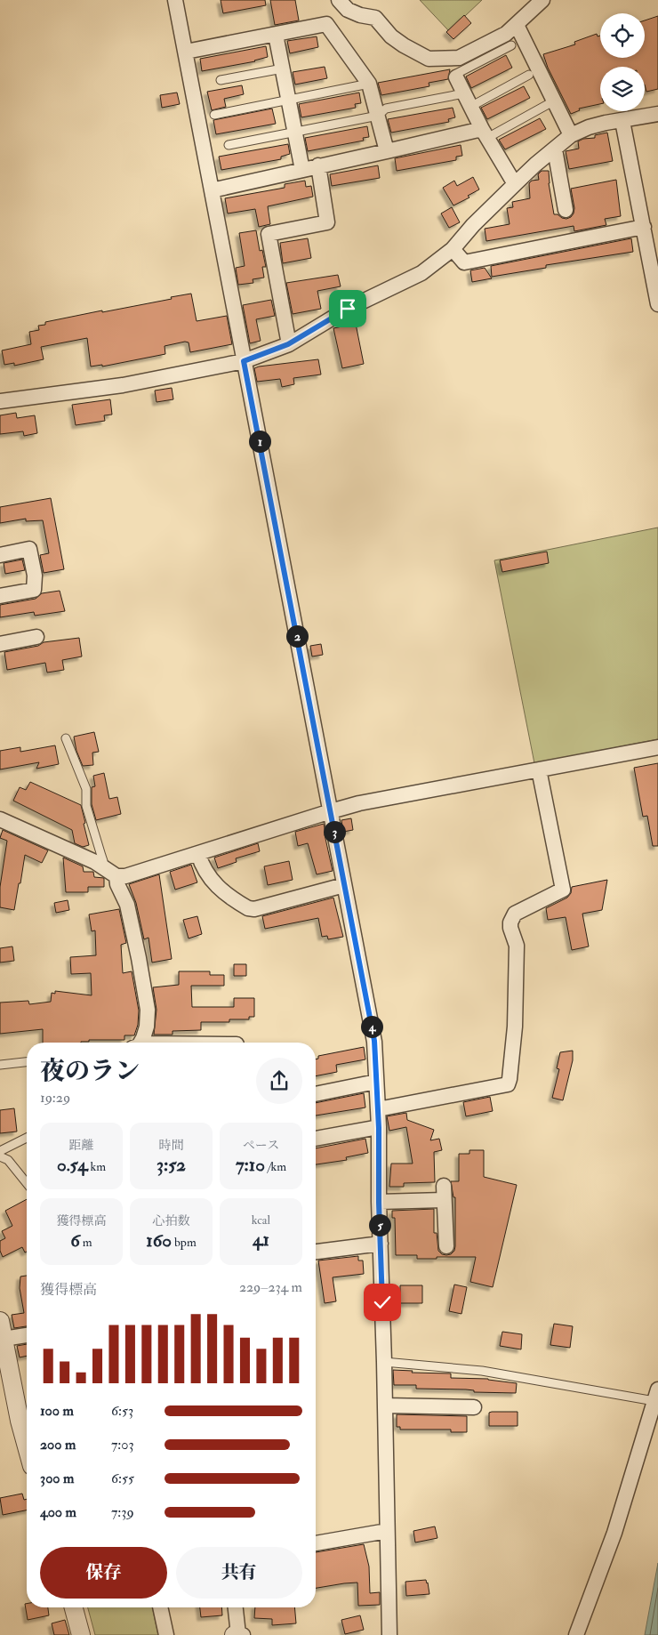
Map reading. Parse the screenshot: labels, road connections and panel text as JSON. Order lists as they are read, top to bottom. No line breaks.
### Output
{"page":{"pins":["1","2","3","4","5"],"heading":["夜のラン","19:29"],"stats":[["距離","0.54 km"],["時間","3:52"],["ペース","7:10 /km"],["獲得標高","6 m"],["心拍数","160 bpm"],["kcal","41"]],"chart":["獲得標高","229–234 m"],"list":[{"name":"100 m","note":"6:53"},{"name":"200 m","note":"7:03"},{"name":"300 m","note":"6:55"},{"name":"400 m","note":"7:39"}],"buttons":["保存","共有"]}}
